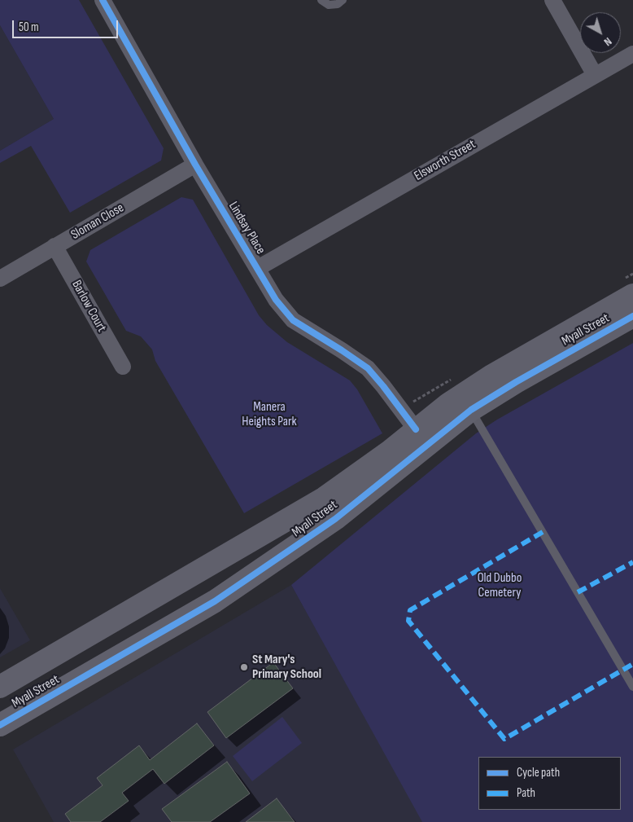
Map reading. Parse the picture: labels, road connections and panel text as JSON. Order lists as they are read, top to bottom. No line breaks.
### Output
{"streets":{"street":["Elsworth Street","Sloman Close","Lindsay Place","Barlow Court","Myall Street"]},"crossings":[["Elsworth Street","Lindsay Place"],["Sloman Close","Lindsay Place"],["Sloman Close","Barlow Court"],["Lindsay Place","Myall Street"]],"parks":["Manera Heights Park","Old Dubbo Cemetery"],"places":["St Mary's Primary School"],"legend":["Cycle path","Path"],"scale_bar":"50 m","north":"bottom right"}
